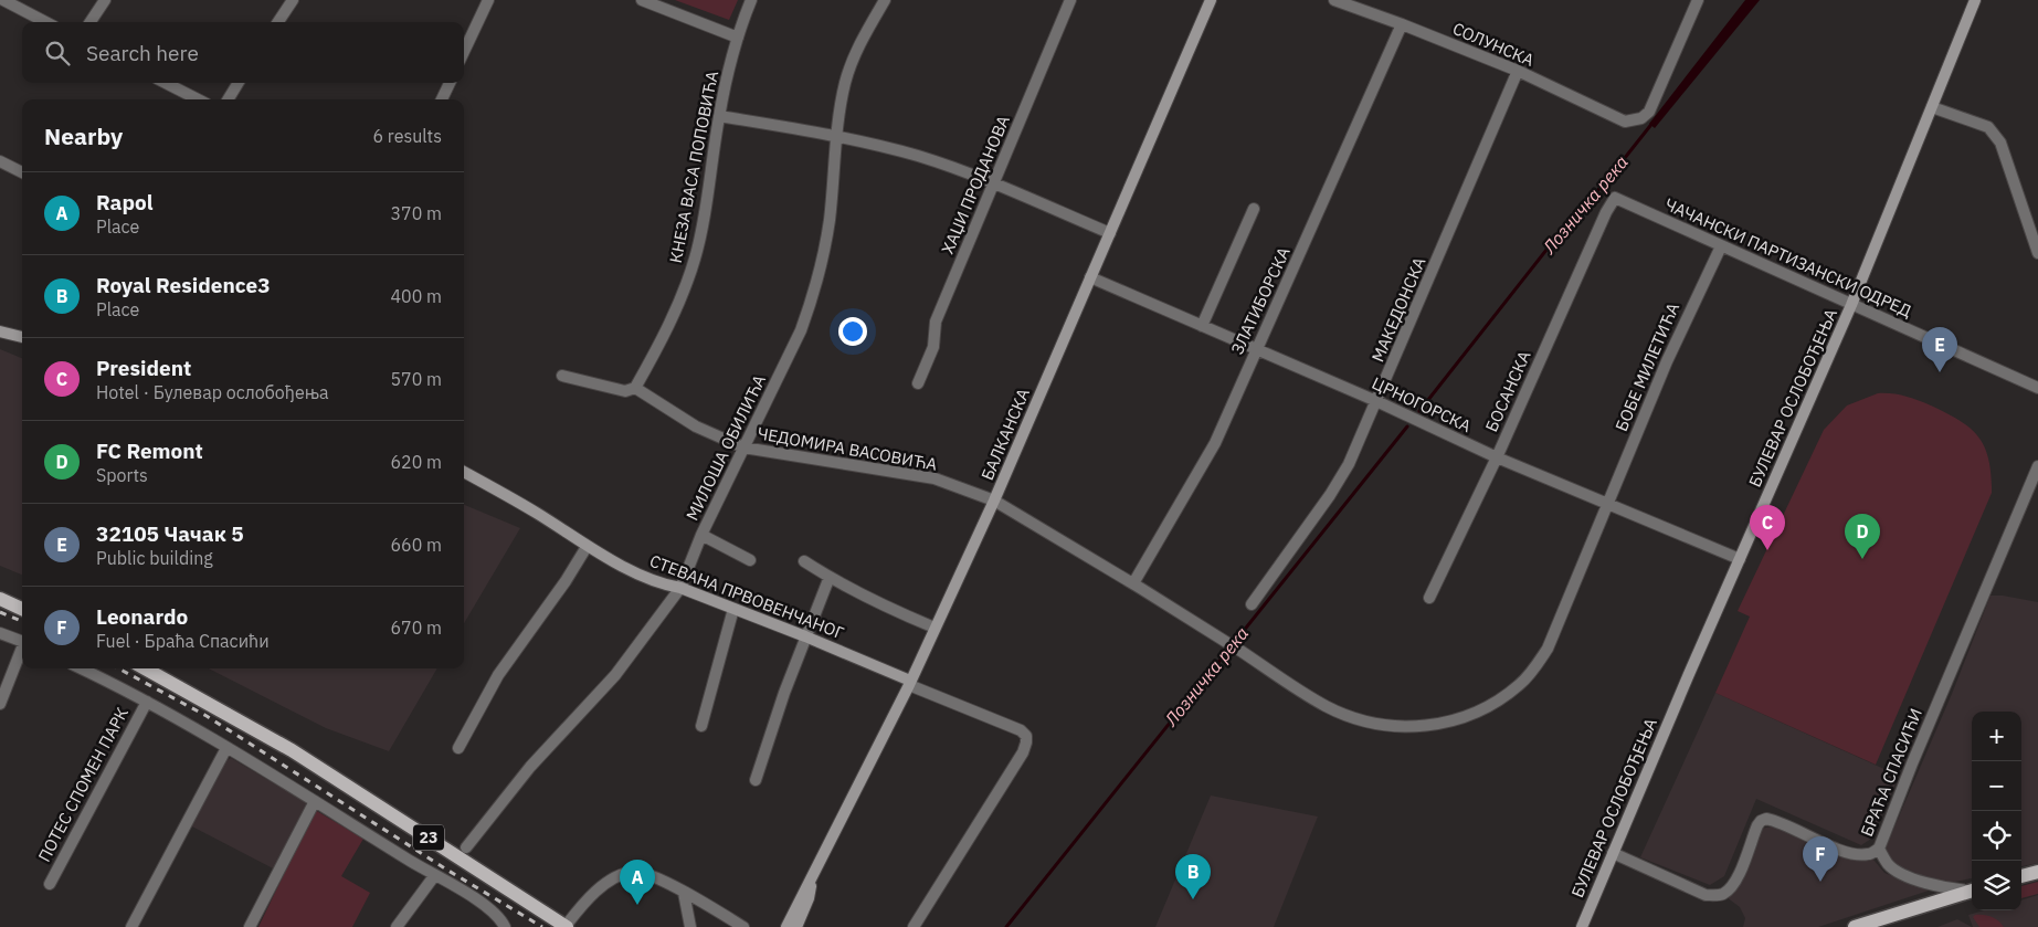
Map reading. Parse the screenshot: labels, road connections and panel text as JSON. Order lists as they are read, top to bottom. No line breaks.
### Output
{"streets":{"main road":["23"],"street":["СОЛУНСКА","КНЕЗА ВАСА ПОПОВИЋА","ХАЏИ ПРОДАНОВА","ЧАЧАНСКИ ПАРТИЗАНСКИ ОДРЕД","ЗЛАТИБОРСКА","МАКЕДОНСКА","БОБЕ МИЛЕТИЋА","БОСАНСКА","БУЛЕВАР ОСЛОБОЂЕЊА","ЦРНОГОРСКА","БАЛКАНСКА","МИЛОША ОБИЛИЋА","ЧЕДОМИРА ВАСОВИЋА","СТЕВАНА ПРВОВЕНЧАНОГ","БРАЋА СПАСИЋИ","ПОТЕС СПОМЕН ПАРК"]},"crossings":[["СОЛУНСКА","ЗЛАТИБОРСКА"],["СОЛУНСКА","МАКЕДОНСКА"],["КНЕЗА ВАСА ПОПОВИЋА","ЧЕДОМИРА ВАСОВИЋА"],["ЧАЧАНСКИ ПАРТИЗАНСКИ ОДРЕД","БОБЕ МИЛЕТИЋА"],["ЧАЧАНСКИ ПАРТИЗАНСКИ ОДРЕД","БОСАНСКА"],["ЧАЧАНСКИ ПАРТИЗАНСКИ ОДРЕД","БУЛЕВАР ОСЛОБОЂЕЊА"],["ЗЛАТИБОРСКА","ЦРНОГОРСКА"],["ЗЛАТИБОРСКА","ЧЕДОМИРА ВАСОВИЋА"],["МАКЕДОНСКА","ЦРНОГОРСКА"],["БОБЕ МИЛЕТИЋА","ЦРНОГОРСКА"],["БОСАНСКА","ЦРНОГОРСКА"],["БУЛЕВАР ОСЛОБОЂЕЊА","ЦРНОГОРСКА"],["БУЛЕВАР ОСЛОБОЂЕЊА","БРАЋА СПАСИЋИ"],["ЦРНОГОРСКА","БАЛКАНСКА"],["БАЛКАНСКА","ЧЕДОМИРА ВАСОВИЋА"],["БАЛКАНСКА","СТЕВАНА ПРВОВЕНЧАНОГ"],["МИЛОША ОБИЛИЋА","ЧЕДОМИРА ВАСОВИЋА"],["МИЛОША ОБИЛИЋА","СТЕВАНА ПРВОВЕНЧАНОГ"]],"water":["Лозничка река"],"page":{"search":"Search here","heading":["Nearby","6 results"],"list":[{"mark":"A","name":"Rapol","note":"Place","value":"370 m"},{"mark":"B","name":"Royal Residence3","note":"Place","value":"400 m"},{"mark":"C","name":"President","note":"Hotel · Булевар ослобођења","value":"570 m"},{"mark":"D","name":"FC Remont","note":"Sports","value":"620 m"},{"mark":"E","name":"32105 Чачак 5","note":"Public building","value":"660 m"},{"mark":"F","name":"Leonardo","note":"Fuel · Браћа Спасићи","value":"670 m"}],"pins":["E","C","D","F","B","A"],"map_buttons":["+","−"]}}
